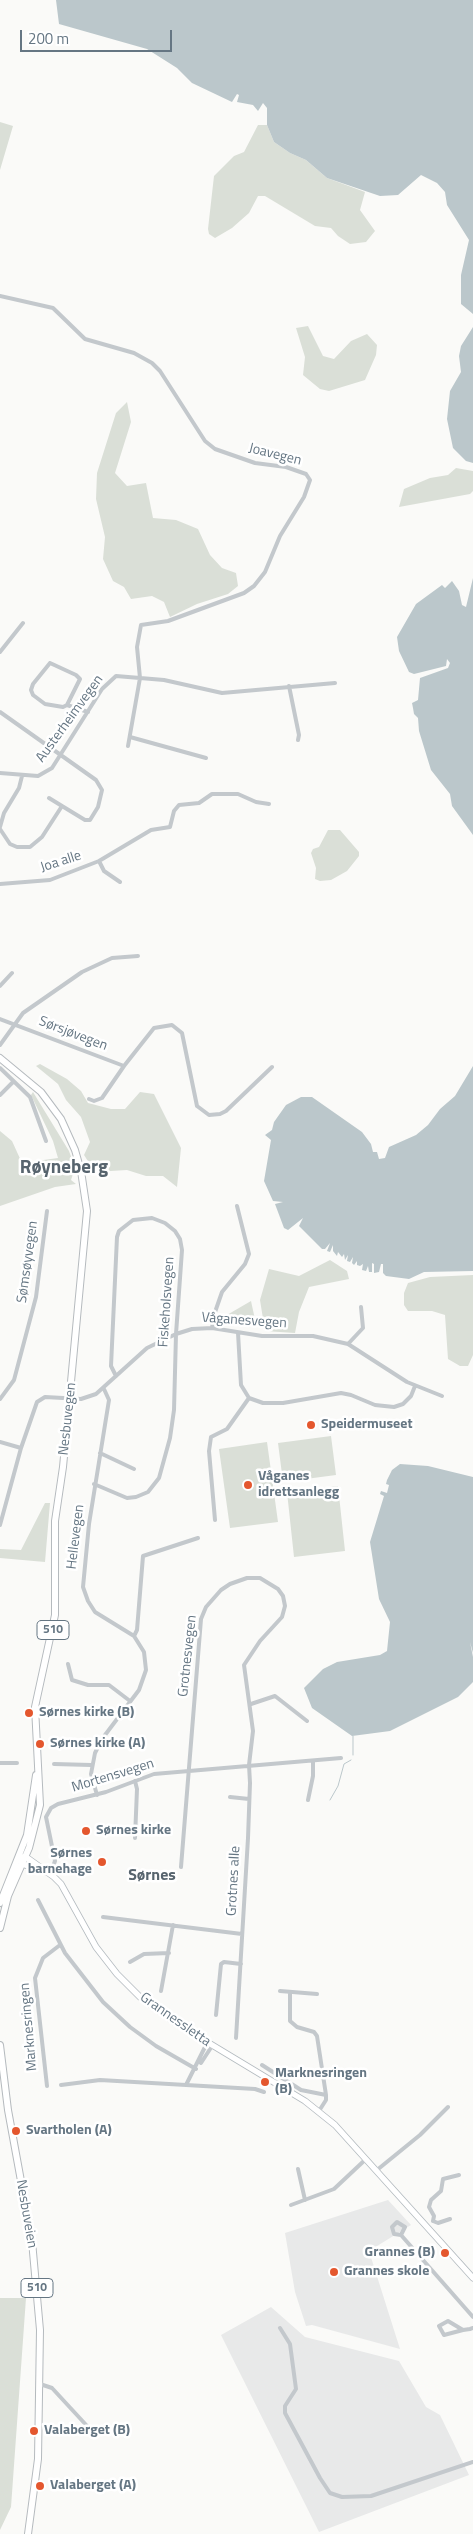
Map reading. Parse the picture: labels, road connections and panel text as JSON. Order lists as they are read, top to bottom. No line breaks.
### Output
{"streets":{"main road":["Nesbuvegen","510","Grannessletta","Nesbuveien"],"street":["Joavegen","Austerheimvegen","Joa alle","Sørsjøvegen","Sømsøyvegen","Fiskeholsvegen","Våganesvegen","Hellevegen","Grotnesvegen","Mortensvegen","Grotnes alle","Marknesringen"]},"crossings":[["Joavegen","Austerheimvegen"],["Fiskeholsvegen","Våganesvegen"],["Fiskeholsvegen","Hellevegen"],["Våganesvegen","Nesbuvegen"],["Våganesvegen","Hellevegen"],["Nesbuvegen","Grannessletta"],["Grotnesvegen","Mortensvegen"],["Grotnesvegen","Grotnes alle"],["Mortensvegen","Grotnes alle"],["Mortensvegen","Grannessletta"]],"districts":["Røyneberg","Sørnes"],"places":["Speidermuseet","Våganes idrettsanlegg","Sørnes kirke (B)","Sørnes kirke (A)","Sørnes kirke","Sørnes barnehage","Marknesringen (B)","Svartholen (A)","Grannes (B)","Grannes skole","Valaberget (B)","Valaberget (A)"],"scale_bar":"200 m"}
